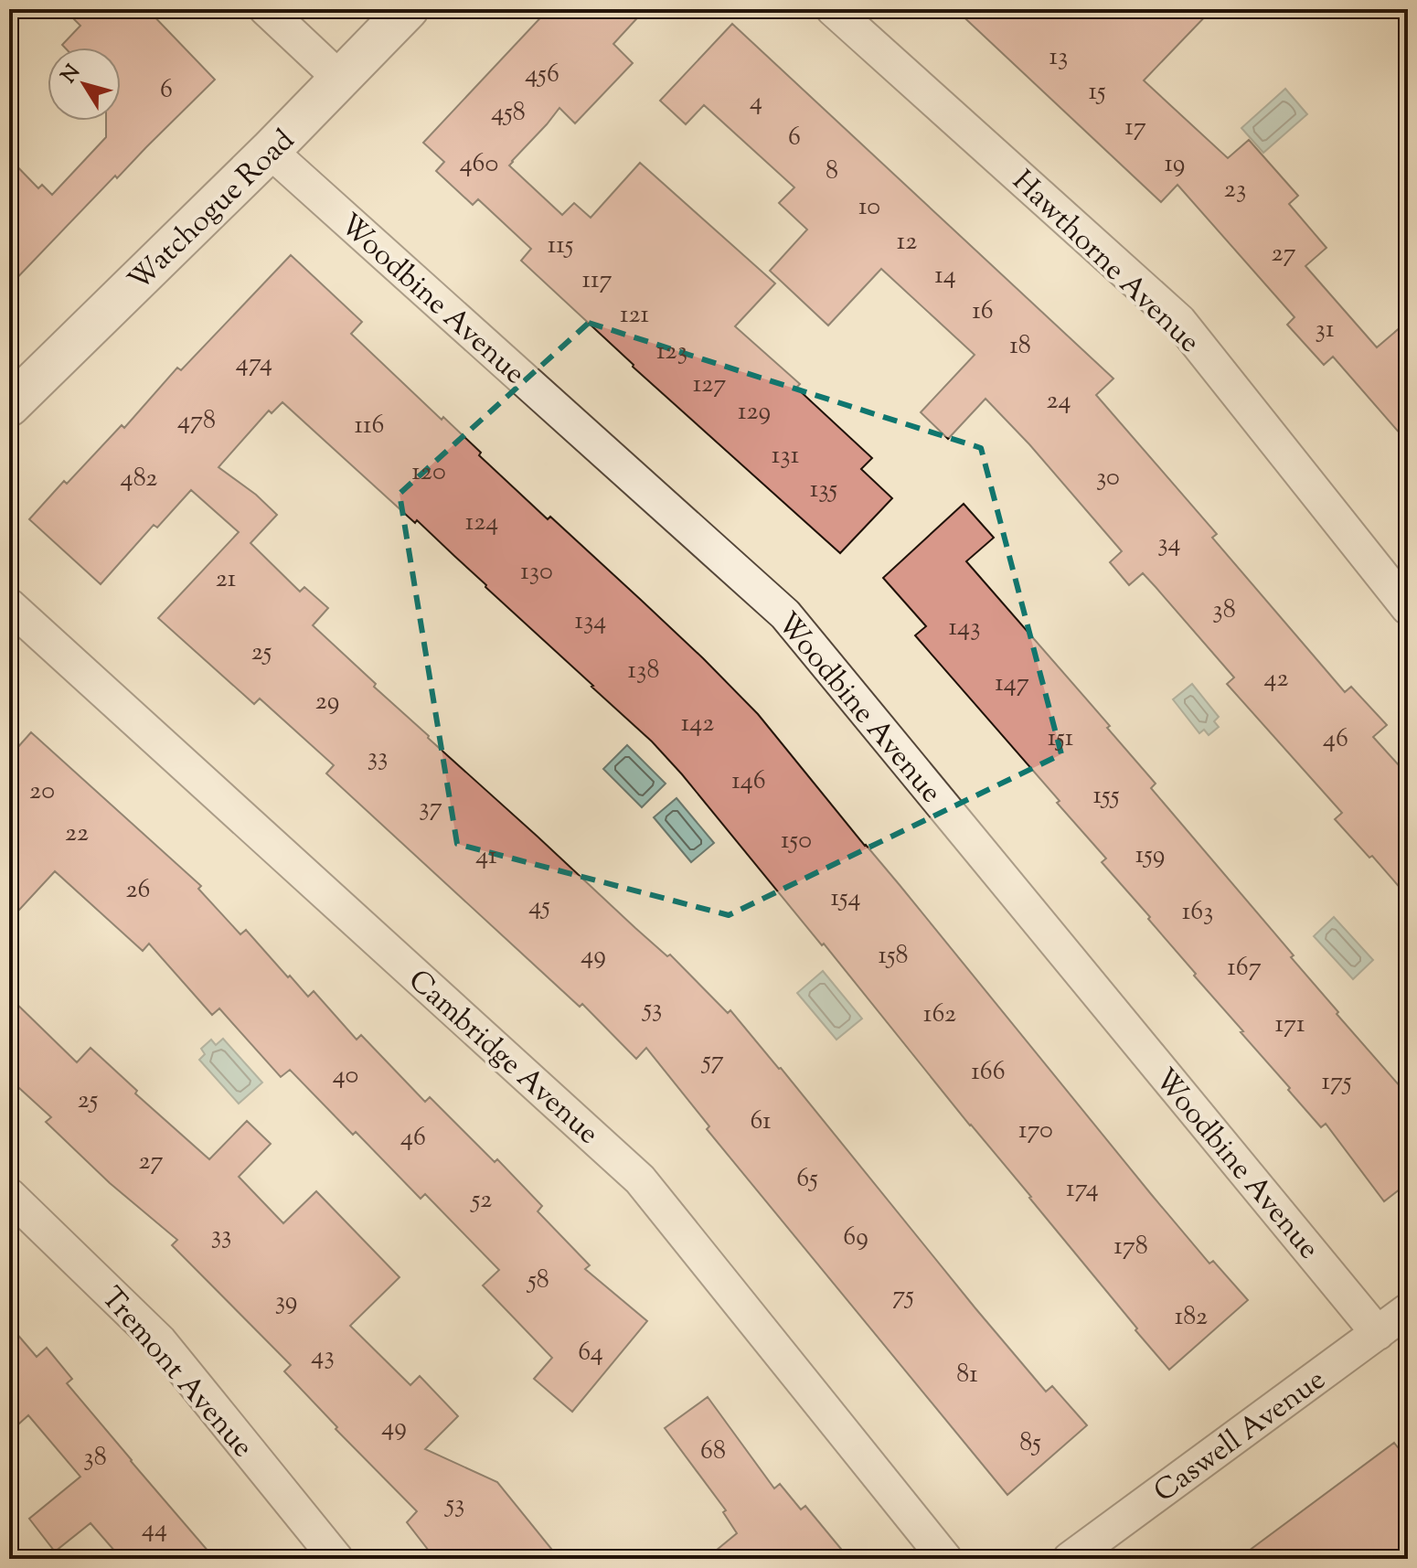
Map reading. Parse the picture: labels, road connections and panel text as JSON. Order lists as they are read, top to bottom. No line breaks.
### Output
{"streets":{"street":["Watchogue Road","Hawthorne Avenue","Woodbine Avenue","Cambridge Avenue","Tremont Avenue","Caswell Avenue"]},"crossings":[["Watchogue Road","Woodbine Avenue"],["Woodbine Avenue","Caswell Avenue"]],"house_numbers":["13","456","6","15","4","458","17","6","460","19","8","23","10","12","115","27","14","117","16","121","31","18","123","474","127","24","129","478","116","131","120","30","482","135","124","34","130","21","38","134","143","25","138","42","147","29","142","151","46","33","146","20","155","37","22","150","159","41","26","154","45","163","49","158","167","53","162","171","57","166","40","175","25","61","170","46","27","65","174","52","33","69","178","58","75","39","182","64","43","81","49","85","68","38","53","44"],"north":"top left"}
